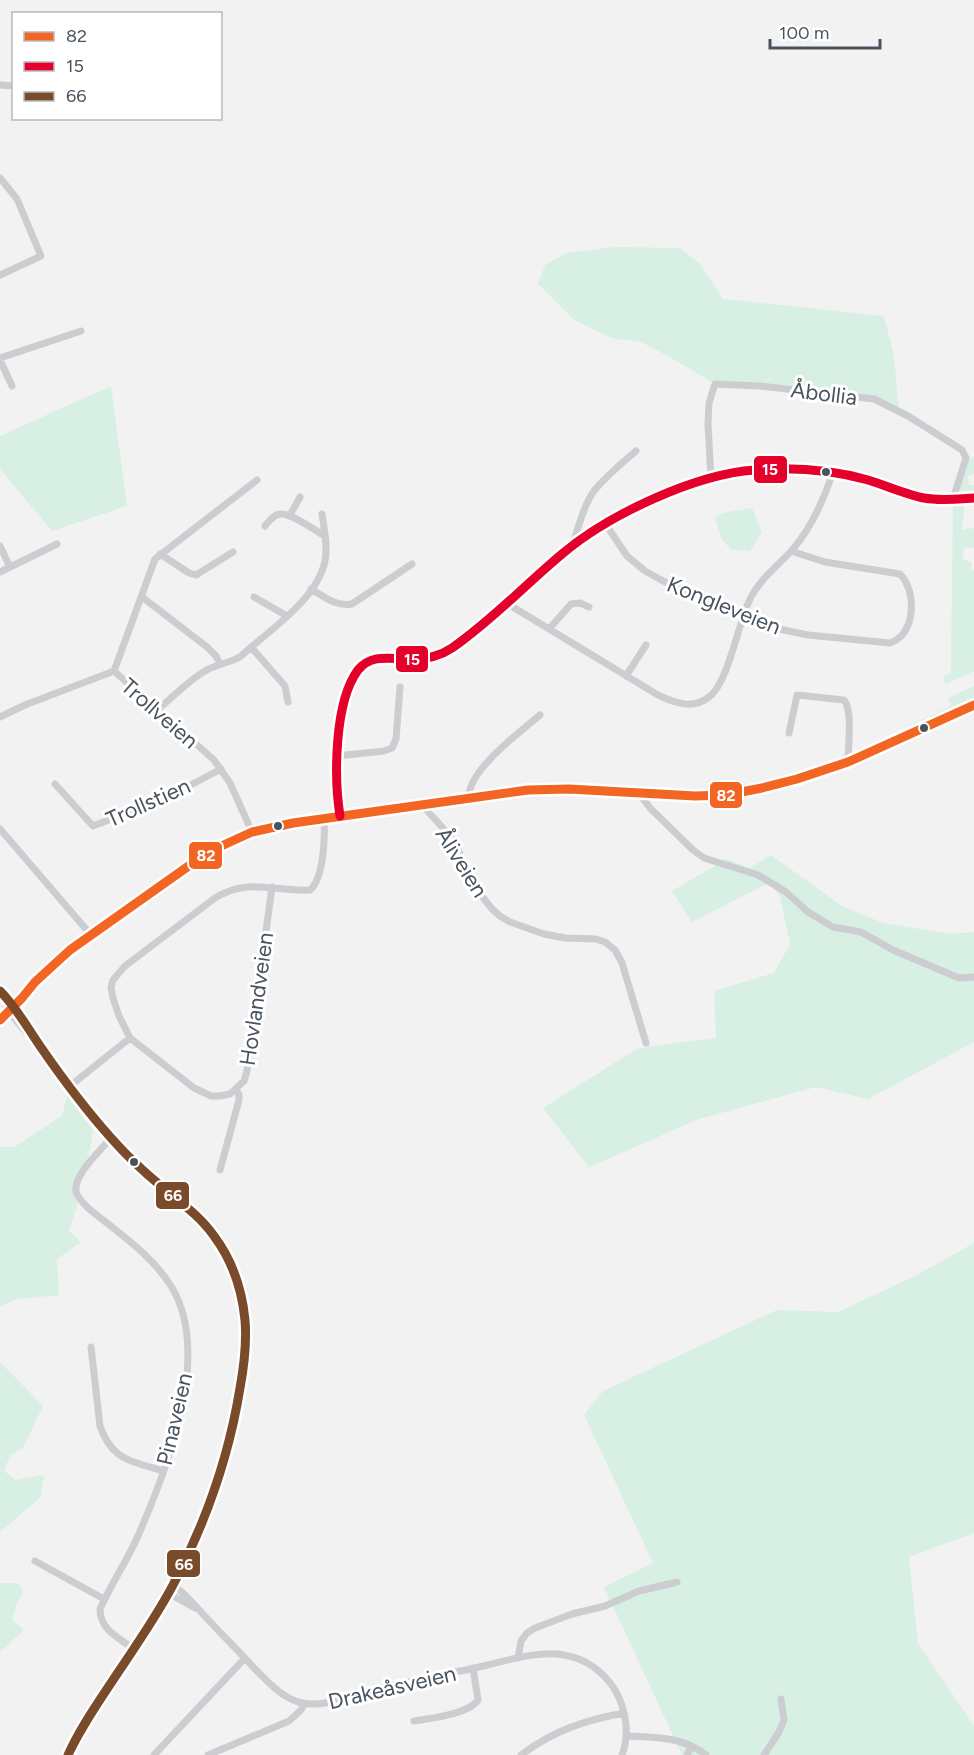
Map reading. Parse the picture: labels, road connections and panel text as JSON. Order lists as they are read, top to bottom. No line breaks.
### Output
{"streets":{"street":["Åbollia","Kongleveien","Trollveien","Trollstien","Åliveien","Hovlandveien","Pinaveien","Drakeåsveien"]},"crossings":[["Trollveien","Trollstien"]],"lines":["transit line 15","transit line 82","transit line 66"],"legend":["82","15","66"],"scale_bar":"100 m"}
